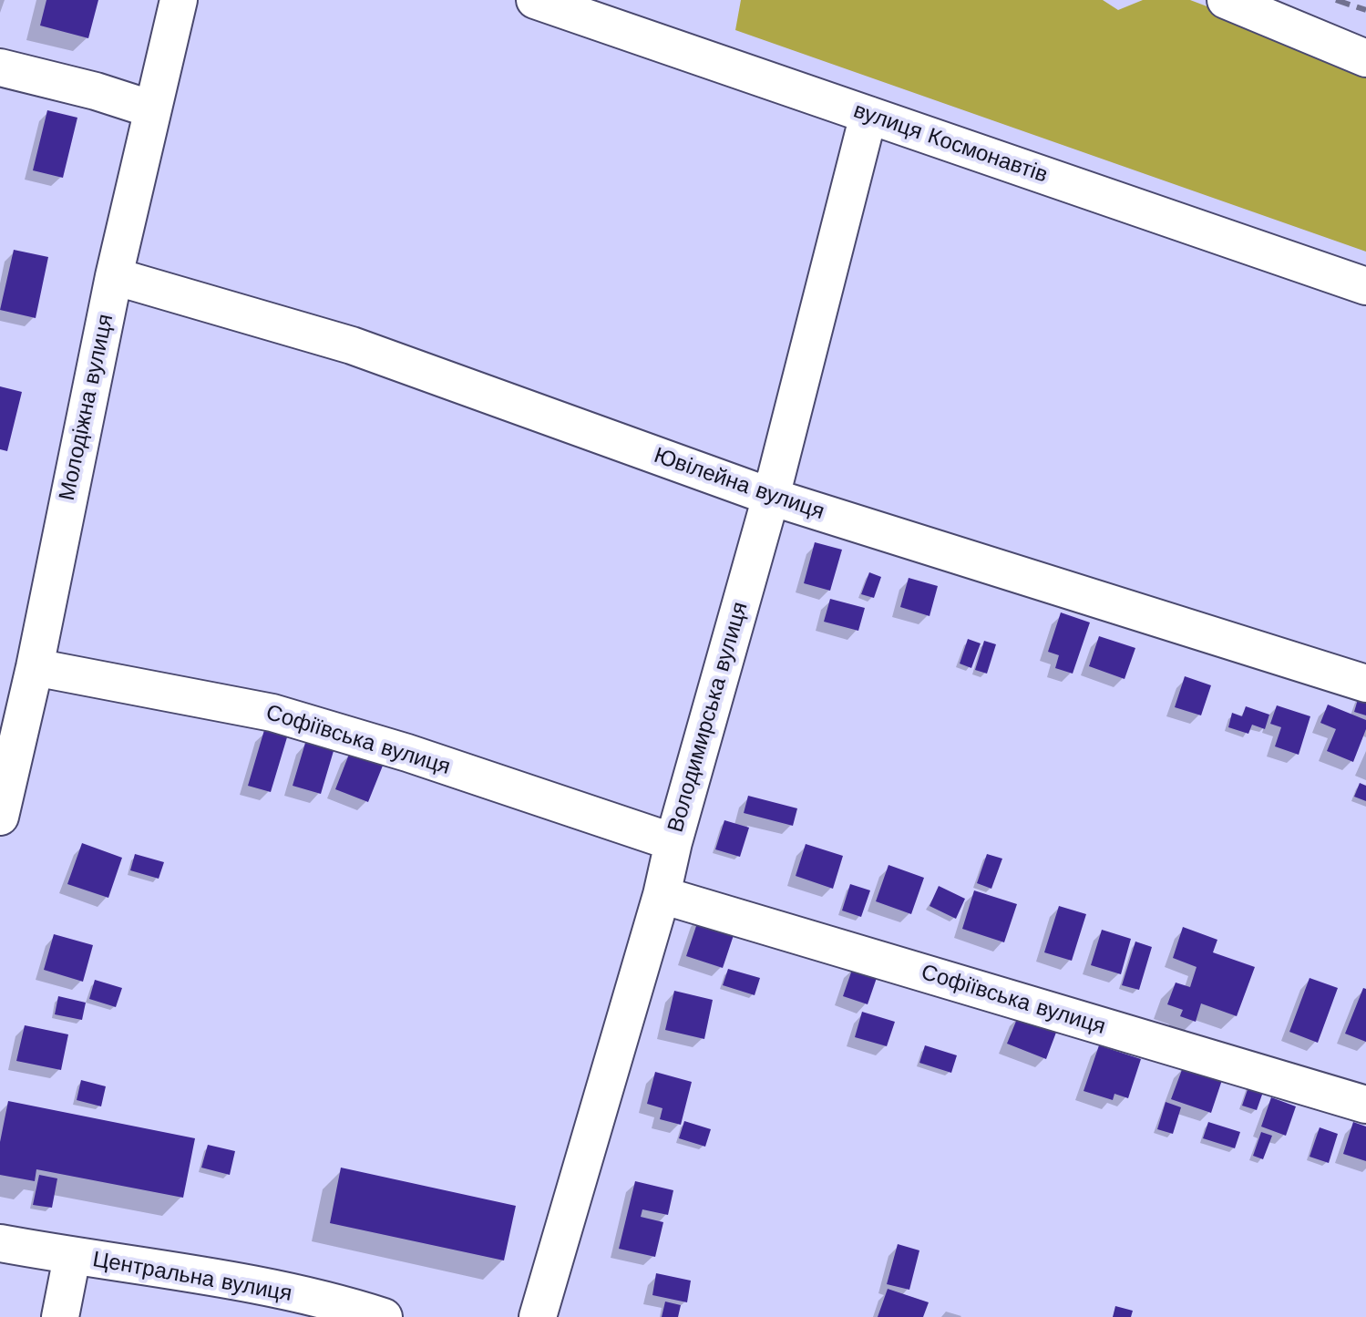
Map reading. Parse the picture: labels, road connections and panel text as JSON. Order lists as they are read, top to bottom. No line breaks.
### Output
{"streets":{"street":["вулиця Космонавтів","Молодіжна вулиця","Ювілейна вулиця","Володимирська вулиця","Софіївська вулиця","Центральна вулиця"]},"crossings":[["вулиця Космонавтів","Володимирська вулиця"],["Молодіжна вулиця","Ювілейна вулиця"],["Молодіжна вулиця","Софіївська вулиця"],["Ювілейна вулиця","Володимирська вулиця"],["Володимирська вулиця","Софіївська вулиця"]]}
